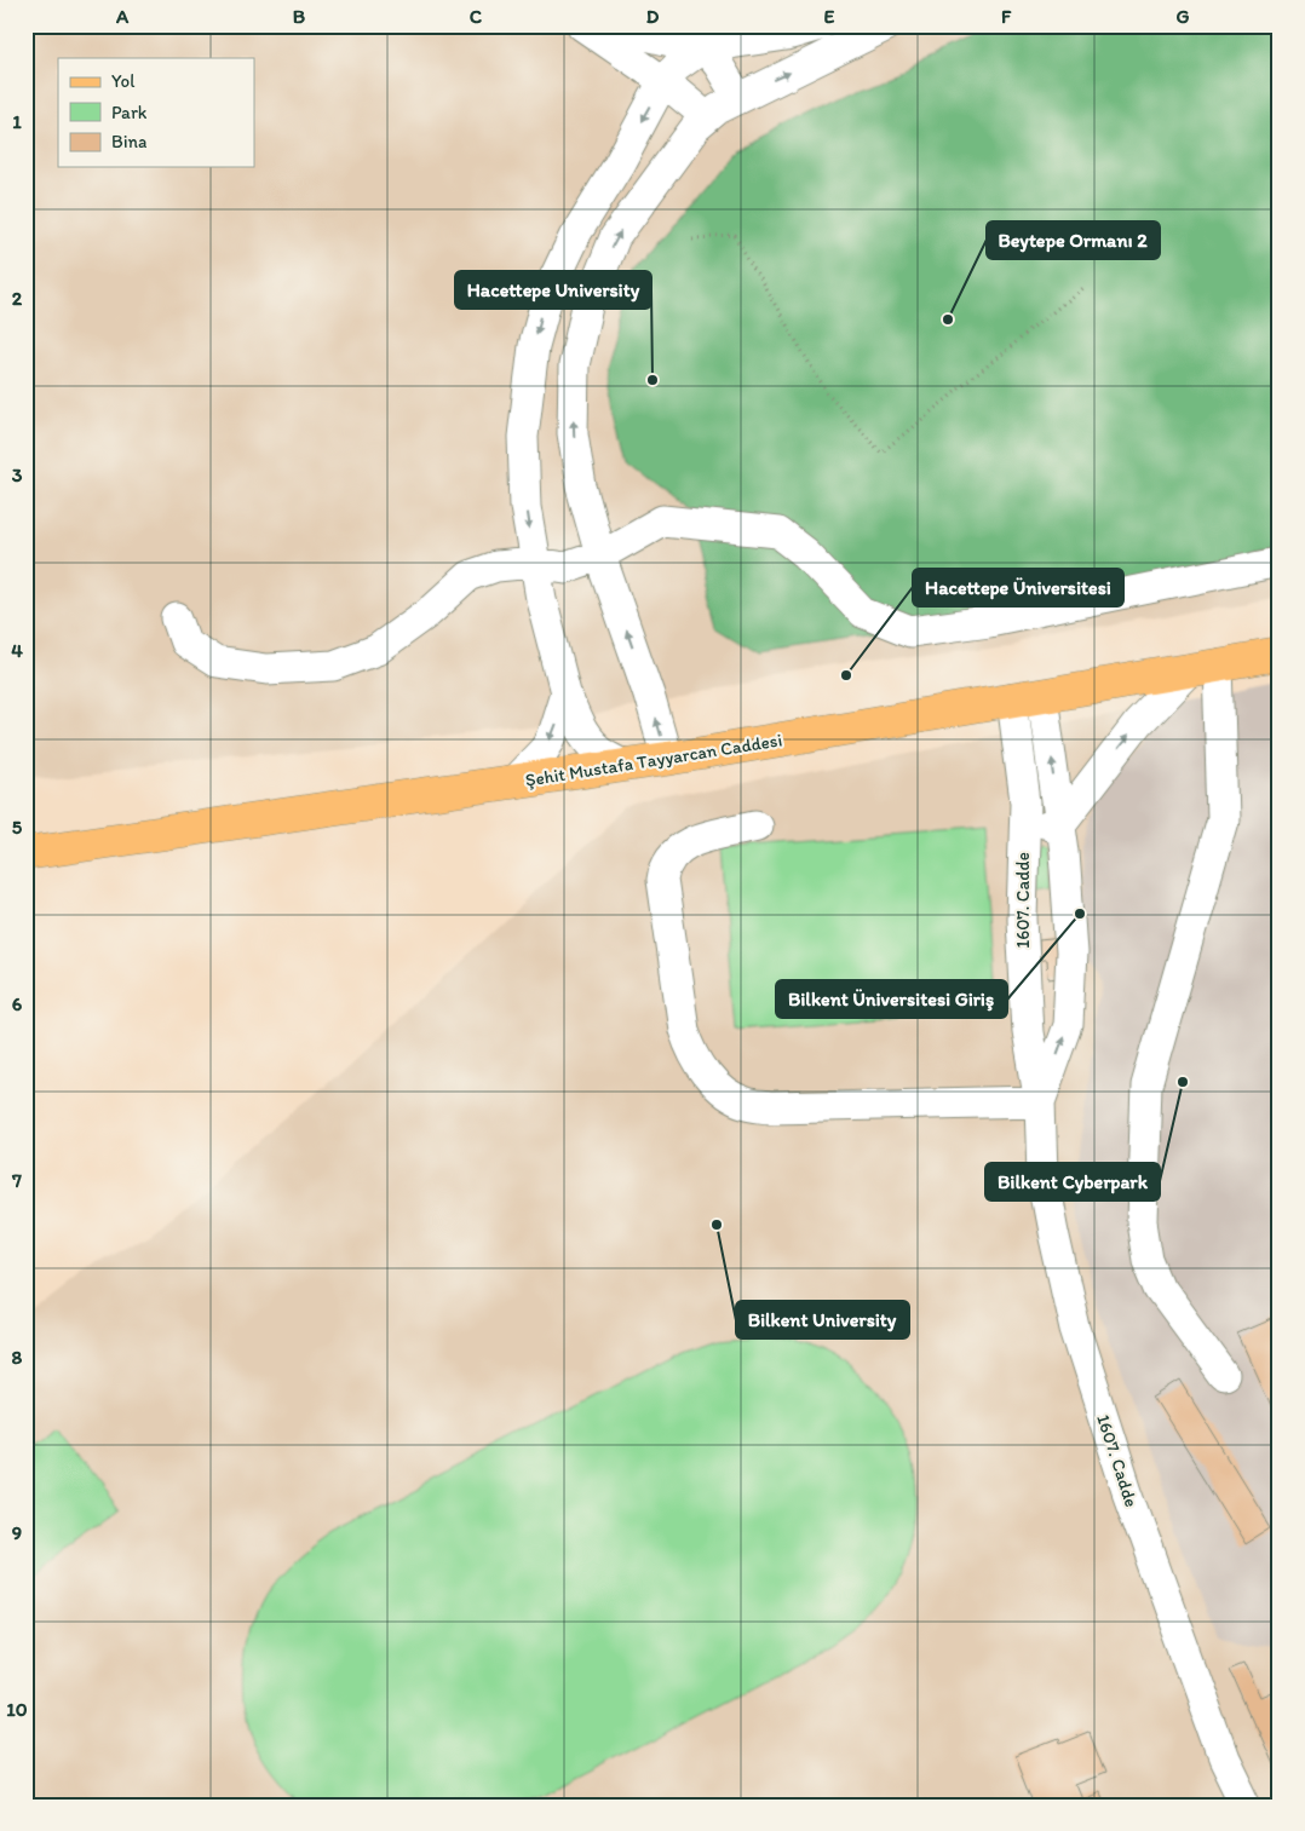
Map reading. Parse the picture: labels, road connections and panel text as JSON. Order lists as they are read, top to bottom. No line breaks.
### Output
{"streets":{"main road":["Şehit Mustafa Tayyarcan Caddesi"],"street":["1607. Cadde"]},"crossings":[["Şehit Mustafa Tayyarcan Caddesi","1607. Cadde"]],"places":["Beytepe Ormanı 2","Hacettepe University","Hacettepe Üniversitesi","Bilkent Üniversitesi Giriş","Bilkent Cyberpark","Bilkent University"],"legend":["Yol","Park","Bina"],"grid":{"columns":["A","B","C","D","E","F","G"],"rows":["1","2","3","4","5","6","7","8","9","10"]}}
